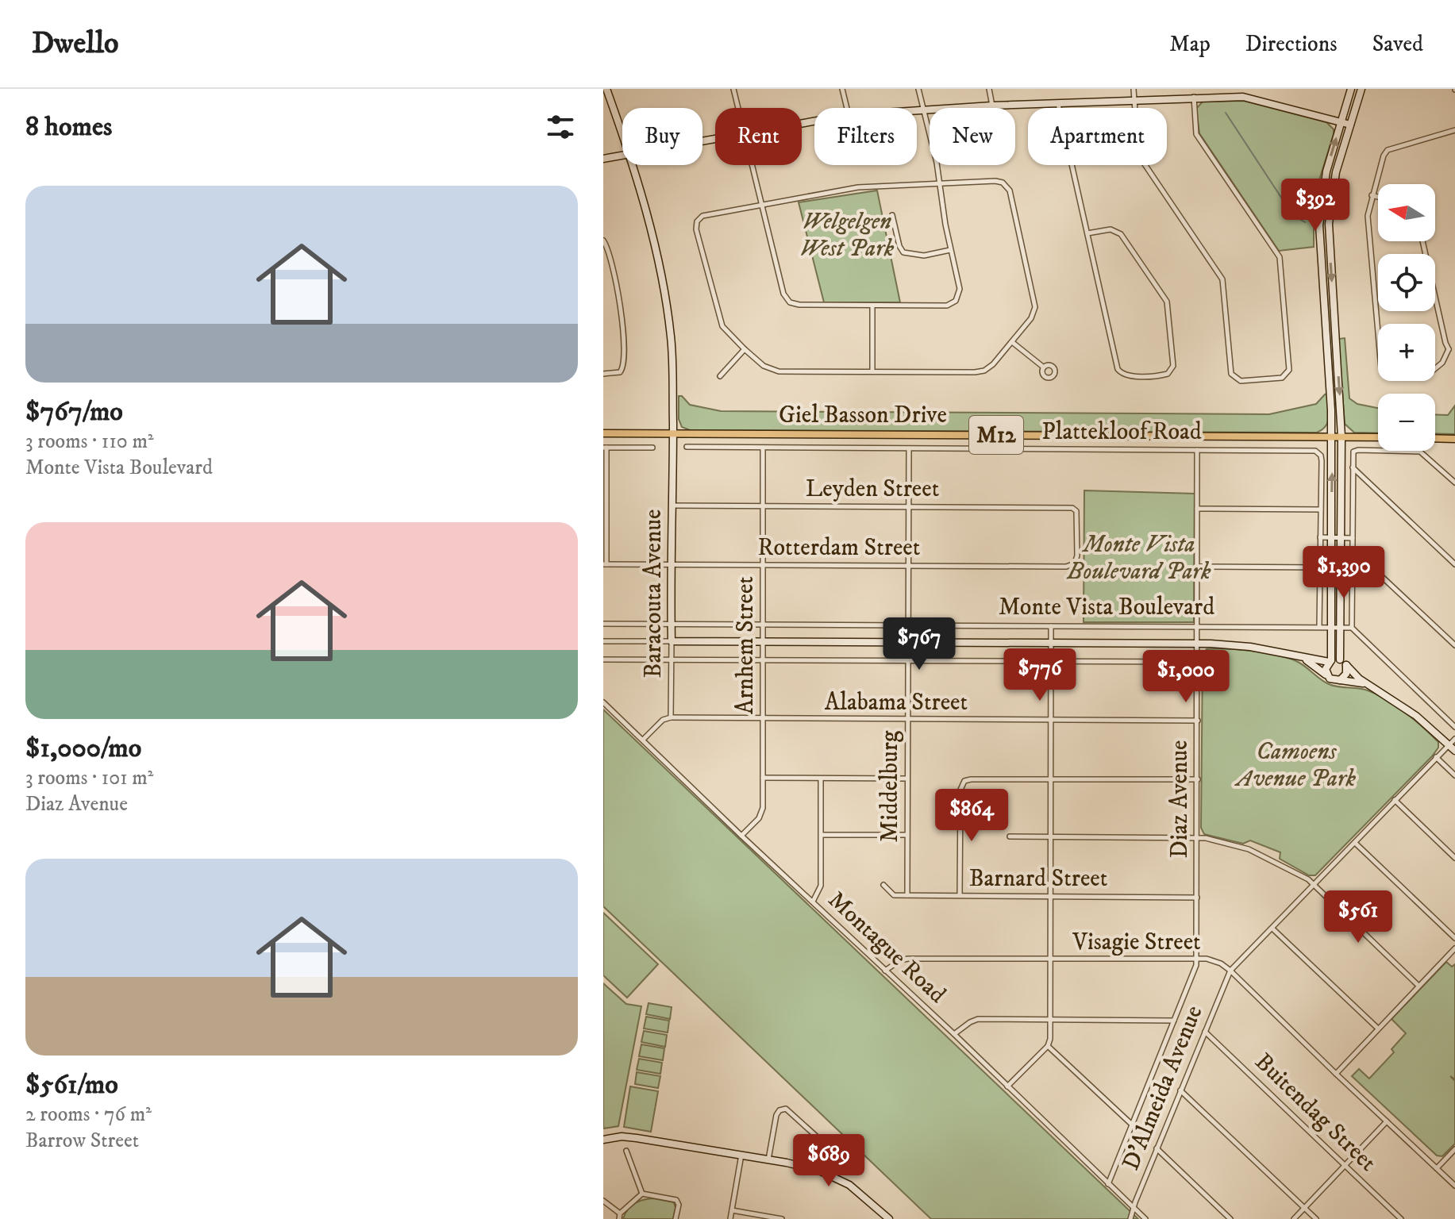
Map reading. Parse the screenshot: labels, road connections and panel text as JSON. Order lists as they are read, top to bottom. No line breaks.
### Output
{"streets":{"main road":["Giel Basson Drive","M12"],"street":["Plattekloof Road","Leyden Street","Rotterdam Street","Baracouta Avenue","Monte Vista Boulevard","Arnhem Street","Alabama Street","Middelburg","Diaz Avenue","Barnard Street","Visagie Street","Montague Road","D'Almeida Avenue","Buitendag Street"]},"crossings":[["Giel Basson Drive","Baracouta Avenue"],["Plattekloof Road","Arnhem Street"],["Plattekloof Road","Middelburg"],["Plattekloof Road","Diaz Avenue"],["Leyden Street","Rotterdam Street"],["Leyden Street","Baracouta Avenue"],["Leyden Street","Arnhem Street"],["Leyden Street","Middelburg"],["Rotterdam Street","Baracouta Avenue"],["Rotterdam Street","Arnhem Street"],["Rotterdam Street","Middelburg"],["Baracouta Avenue","Monte Vista Boulevard"],["Baracouta Avenue","Alabama Street"],["Monte Vista Boulevard","Arnhem Street"],["Monte Vista Boulevard","Middelburg"],["Monte Vista Boulevard","Diaz Avenue"],["Arnhem Street","Alabama Street"],["Arnhem Street","Montague Road"],["Alabama Street","Middelburg"],["Alabama Street","Diaz Avenue"],["Middelburg","Barnard Street"],["Diaz Avenue","Barnard Street"],["Diaz Avenue","Visagie Street"],["Diaz Avenue","D'Almeida Avenue"],["Visagie Street","Montague Road"],["Visagie Street","D'Almeida Avenue"],["Montague Road","D'Almeida Avenue"],["D'Almeida Avenue","Buitendag Street"]],"parks":["Welgelgen West Park","Monte Vista Boulevard Park","Camoens Avenue Park"],"north":"left","page":{"header":"Dwello","nav":["Map","Directions","Saved"],"heading":"8 homes","chip":["Buy","Rent","Filters","New","Apartment"],"list":[{"name":"$767/mo","note":"3 rooms · 110 m² · Monte Vista Boulevard"},{"name":"$1,000/mo","note":"3 rooms · 101 m² · Diaz Avenue"},{"name":"$561/mo","note":"2 rooms · 76 m² · Barrow Street"}],"price":["$392","$1,390","$767","$776","$1,000","$864","$561","$689"],"map_buttons":["+","−"]}}
